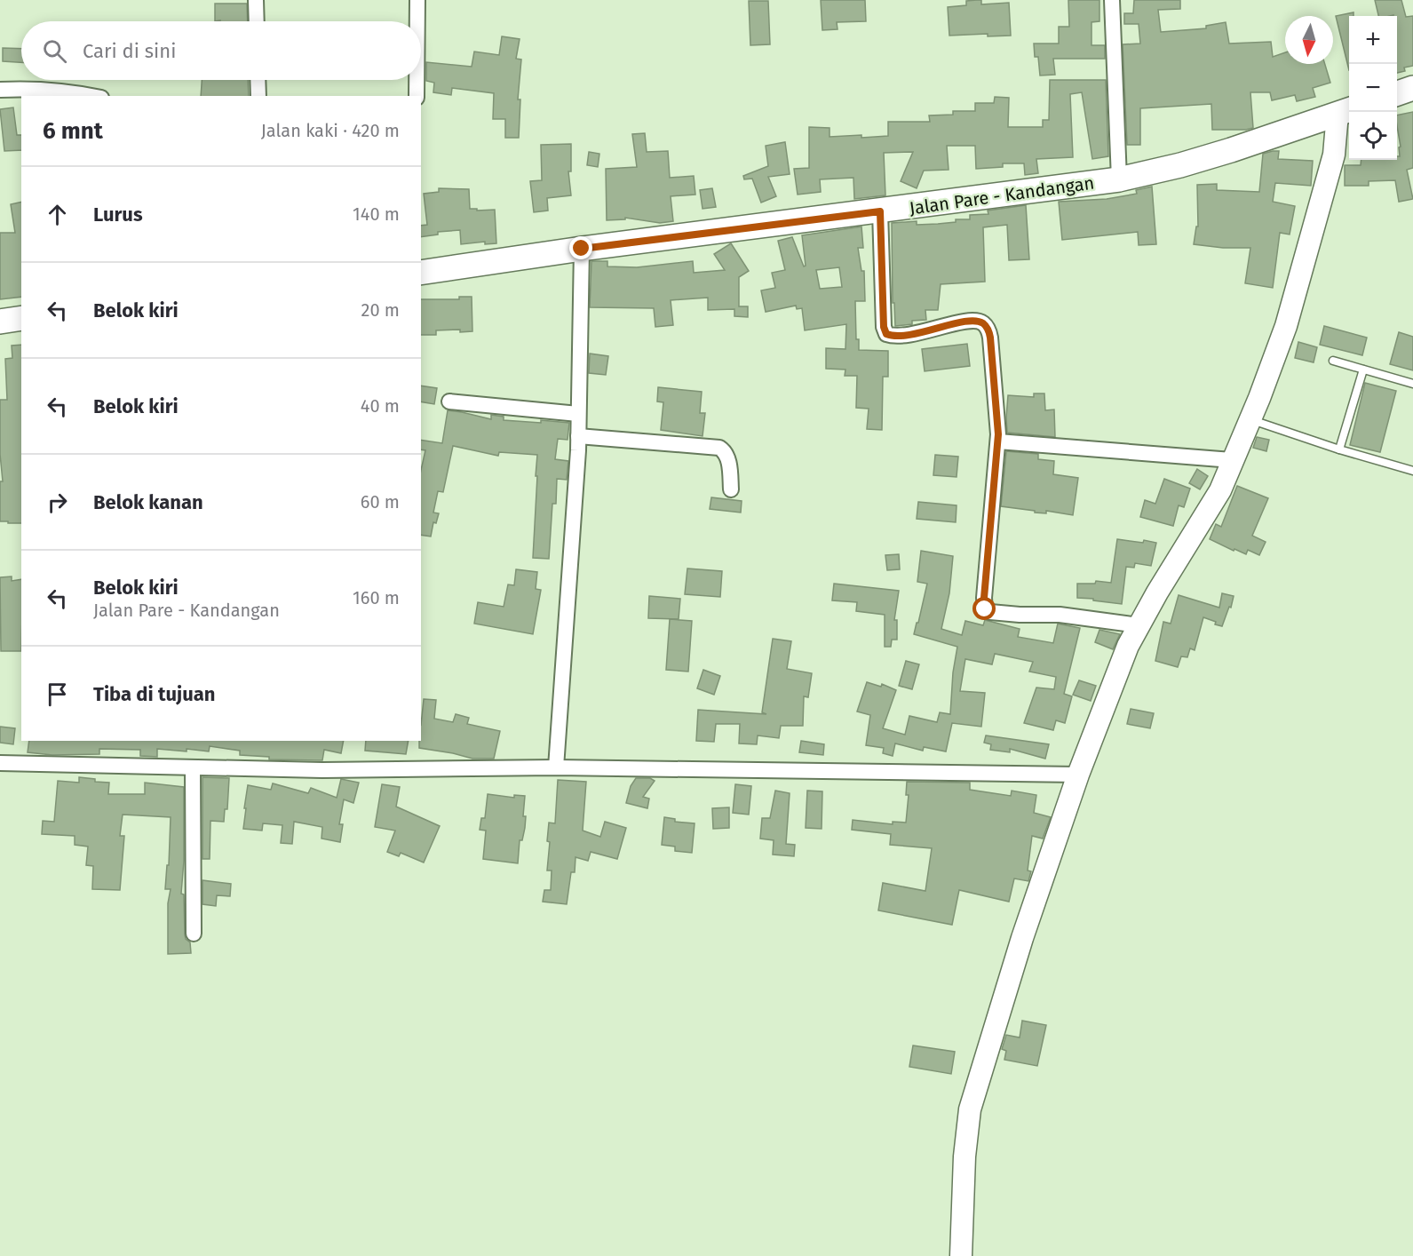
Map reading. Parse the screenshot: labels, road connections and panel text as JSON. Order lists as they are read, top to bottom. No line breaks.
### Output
{"streets":{"main road":["Jalan Pare - Kandangan"]},"north":"bottom","page":{"map_buttons":["+","−"],"search":"Cari di sini","heading":["6 mnt","Jalan kaki · 420 m"],"list":[["Lurus","140 m"],["Belok kiri","20 m"],["Belok kiri","40 m"],["Belok kanan","60 m"],["Belok kiri","Jalan Pare - Kandangan","160 m"],"Tiba di tujuan"]}}
